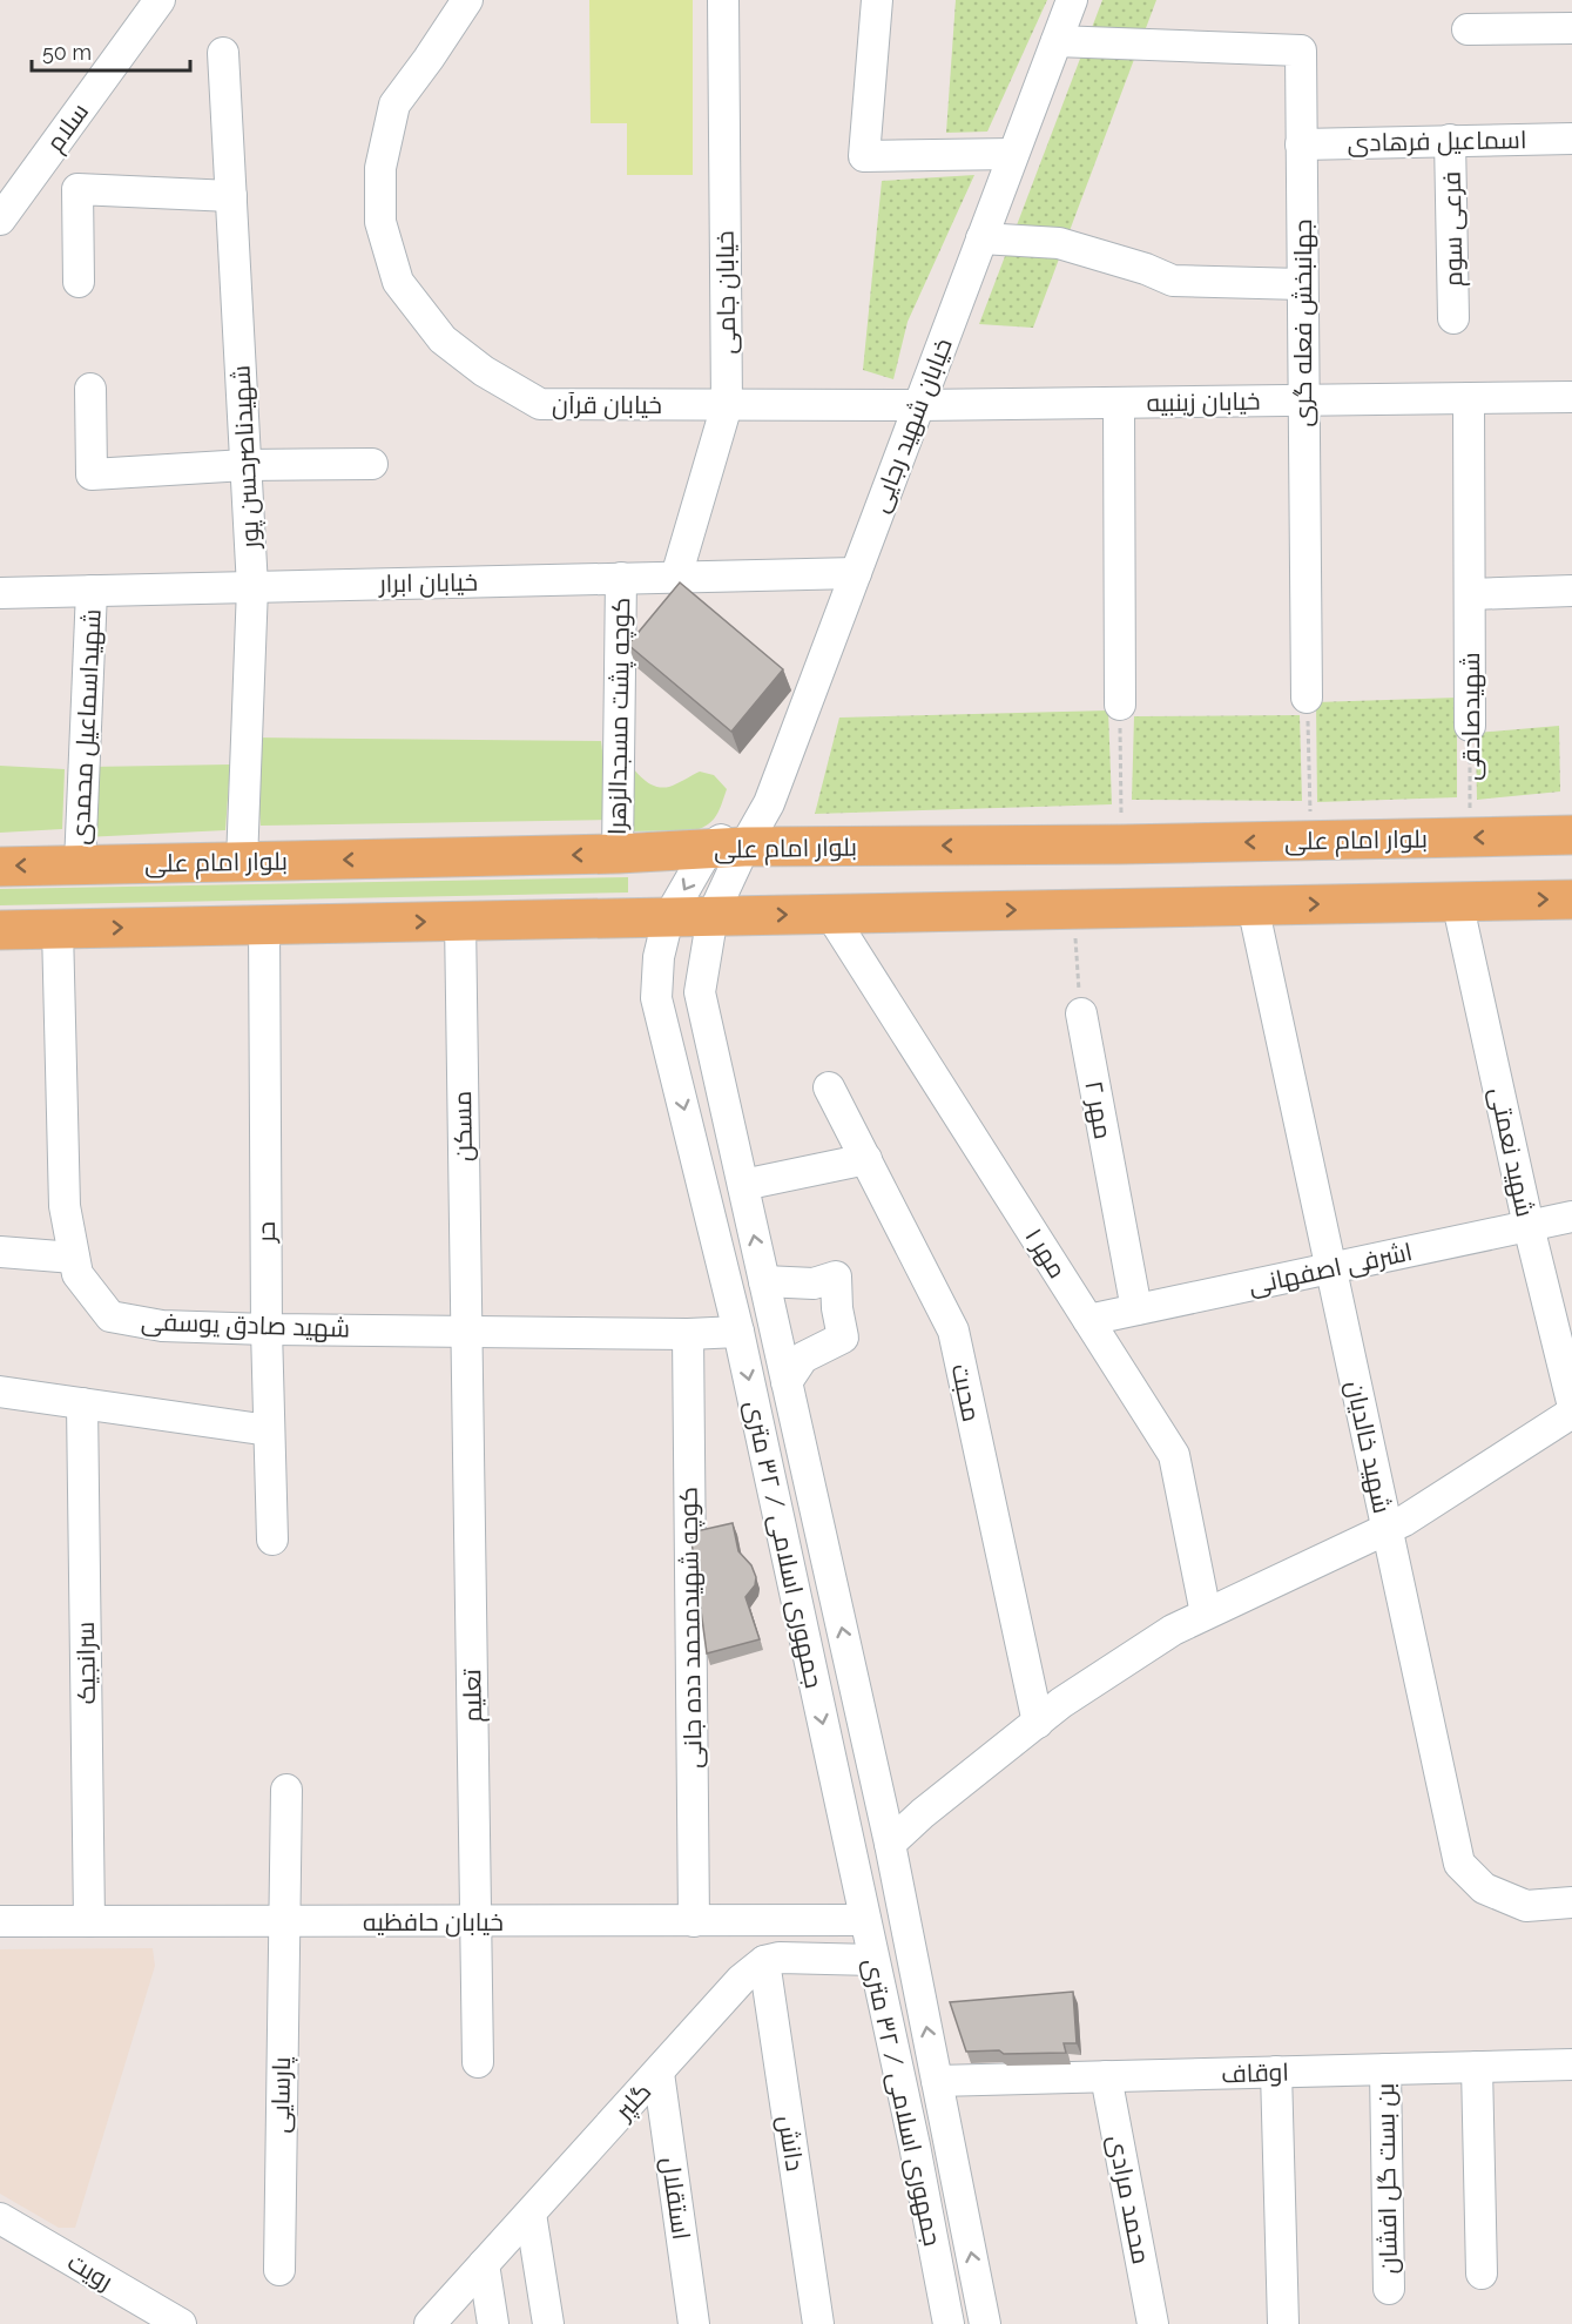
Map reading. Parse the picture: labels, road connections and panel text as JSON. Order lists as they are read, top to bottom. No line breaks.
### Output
{"streets":{"main road":["بلوار امام علی"],"street":["سلام","اسماعیل فرهادی","فرعی سوم","خیابان جامی","جهانبخش فعله گری","خیابان زینبیه","خیابان قرآن","خیابان شهید رجایی","شهیدناصرحسن پور","خیابان ابرار","کوچه پشت مسجدالزهرا","شهیدصادقی","شهیداسماعیل محمدی","مهر ۲","مسکن","شهید نعمتی","حر","مهر ۱","اشرفی اصفهانی","شهید صادق یوسفی","محبت","شهید خالدیان","جمهوری اسلامی / ۳۲ متری","کوچه شهیدمحمد دده جانی","سرانجیک","تعلیم","خیابان حافظیه","اوقاف","پارسایی","گلپر","دانش","بن بست گل افشان","استقلال","محمد مرادی","رویت"]},"crossings":[["اسماعیل فرهادی","فرعی سوم"],["اسماعیل فرهادی","جهانبخش فعله گری"],["خیابان جامی","خیابان قرآن"],["خیابان جامی","خیابان ابرار"],["جهانبخش فعله گری","خیابان زینبیه"],["جهانبخش فعله گری","خیابان شهید رجایی"],["خیابان زینبیه","خیابان قرآن"],["خیابان زینبیه","خیابان شهید رجایی"],["خیابان زینبیه","شهیدصادقی"],["خیابان قرآن","خیابان شهید رجایی"],["خیابان شهید رجایی","خیابان ابرار"],["خیابان شهید رجایی","بلوار امام علی"],["خیابان شهید رجایی","جمهوری اسلامی / ۳۲ متری"],["شهیدناصرحسن پور","خیابان ابرار"],["شهیدناصرحسن پور","بلوار امام علی"],["خیابان ابرار","کوچه پشت مسجدالزهرا"],["خیابان ابرار","شهیداسماعیل محمدی"],["کوچه پشت مسجدالزهرا","بلوار امام علی"],["شهیدصادقی","بلوار امام علی"],["شهیداسماعیل محمدی","بلوار امام علی"],["بلوار امام علی","جمهوری اسلامی / ۳۲ متری"],["مهر ۲","اشرفی اصفهانی"],["مسکن","شهید صادق یوسفی"],["مسکن","تعلیم"],["شهید نعمتی","اشرفی اصفهانی"],["حر","شهید صادق یوسفی"],["مهر ۱","اشرفی اصفهانی"],["اشرفی اصفهانی","شهید خالدیان"],["شهید صادق یوسفی","جمهوری اسلامی / ۳۲ متری"],["شهید صادق یوسفی","کوچه شهیدمحمد دده جانی"],["شهید صادق یوسفی","تعلیم"],["جمهوری اسلامی / ۳۲ متری","خیابان حافظیه"],["جمهوری اسلامی / ۳۲ متری","اوقاف"],["کوچه شهیدمحمد دده جانی","خیابان حافظیه"],["سرانجیک","خیابان حافظیه"],["تعلیم","خیابان حافظیه"],["خیابان حافظیه","پارسایی"],["اوقاف","بن بست گل افشان"],["اوقاف","محمد مرادی"],["گلپر","دانش"],["گلپر","استقلال"]],"scale_bar":"50 m"}
